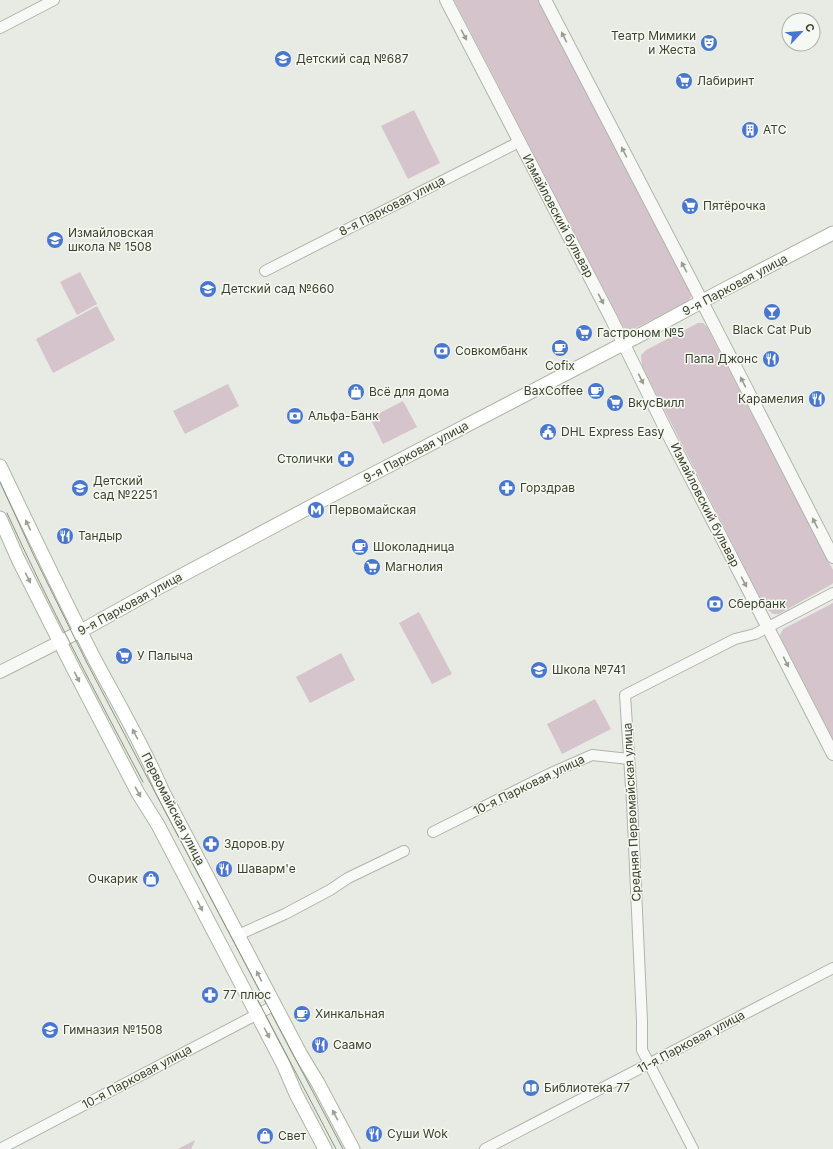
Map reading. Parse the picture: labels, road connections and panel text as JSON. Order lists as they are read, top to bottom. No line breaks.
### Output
{"streets":{"main road":["9-я Парковая улица","Первомайская улица"],"street":["8-я Парковая улица","Измайловский бульвар","10-я Парковая улица","Средняя Первомайская улица","11-я Парковая улица"]},"crossings":[["8-я Парковая улица","Измайловский бульвар"],["Измайловский бульвар","9-я Парковая улица"],["Измайловский бульвар","Средняя Первомайская улица"],["9-я Парковая улица","Первомайская улица"],["10-я Парковая улица","Первомайская улица"],["10-я Парковая улица","Средняя Первомайская улица"],["Средняя Первомайская улица","11-я Парковая улица"]],"places":{"theatre":["Театр Мимики и Жеста"],"school or university":["Детский сад №687","Измайловская школа № 1508","Детский сад №660","Детский сад №2251","Школа №741","Гимназия №1508"],"supermarket":["Лабиринт","Пятёрочка","Гастроном №5","ВкусВилл","Магнолия","У Палыча"],"building":["АТС"],"bar":["Black Cat Pub"],"cafe":["Cofix","BaxCoffee","Шоколадница","Хинкальная"],"bank":["Совкомбанк","Альфа-Банк","Сбербанк"],"restaurant":["Папа Джонс","Карамелия","Тандыр","Шаварм'е","Саамо","Суши Wok"],"shop":["Всё для дома","Очкарик","Свет"],"public building":["DHL Express Easy"],"pharmacy":["Столички","Горздрав","Здоров.ру","77 плюс"],"metro station":["Первомайская"],"library":["Библиотека 77"]},"north":"top right"}
